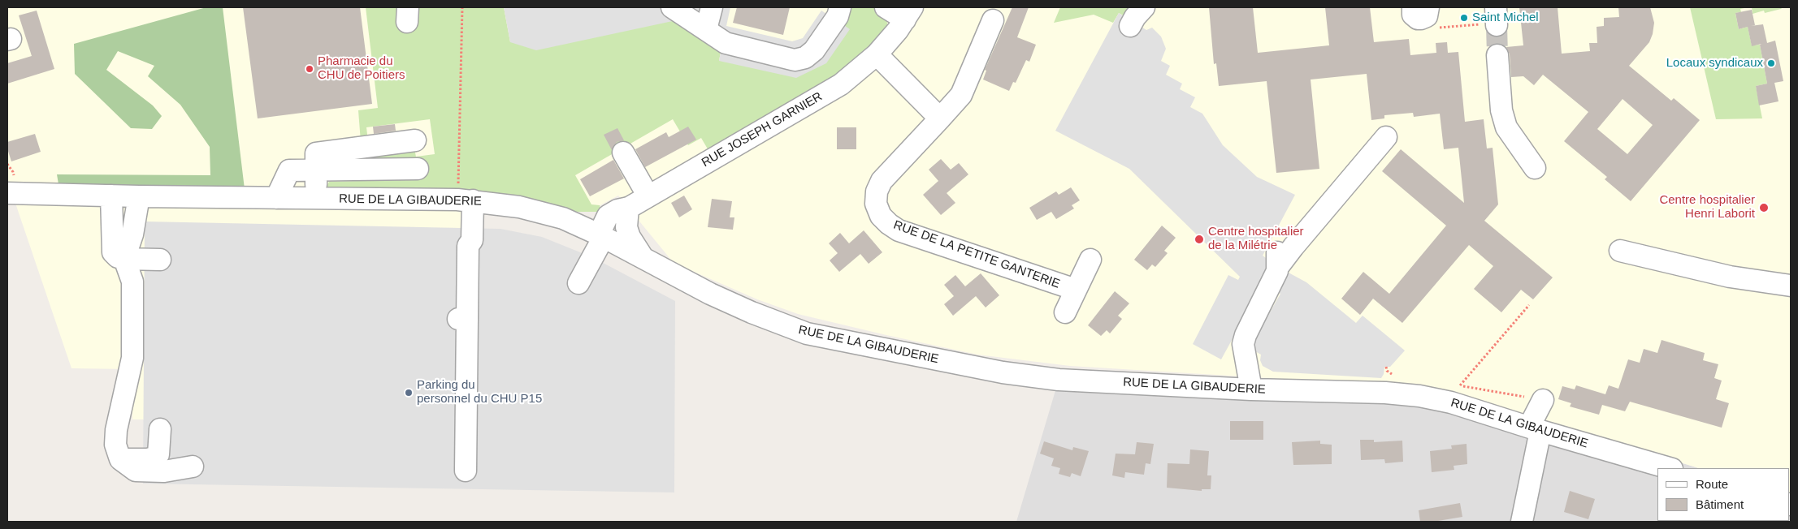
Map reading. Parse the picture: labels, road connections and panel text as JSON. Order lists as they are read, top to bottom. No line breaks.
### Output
{"streets":{"street":["RUE JOSEPH GARNIER","RUE DE LA GIBAUDERIE","RUE DE LA PETITE GANTERIE"]},"crossings":[["RUE JOSEPH GARNIER","RUE DE LA GIBAUDERIE"]],"places":["Saint Michel","Locaux syndicaux","Pharmacie du CHU de Poitiers","Centre hospitalier Henri Laborit","Centre hospitalier de la Milétrie","Parking du personnel du CHU P15"],"legend":["Route","Bâtiment"]}
